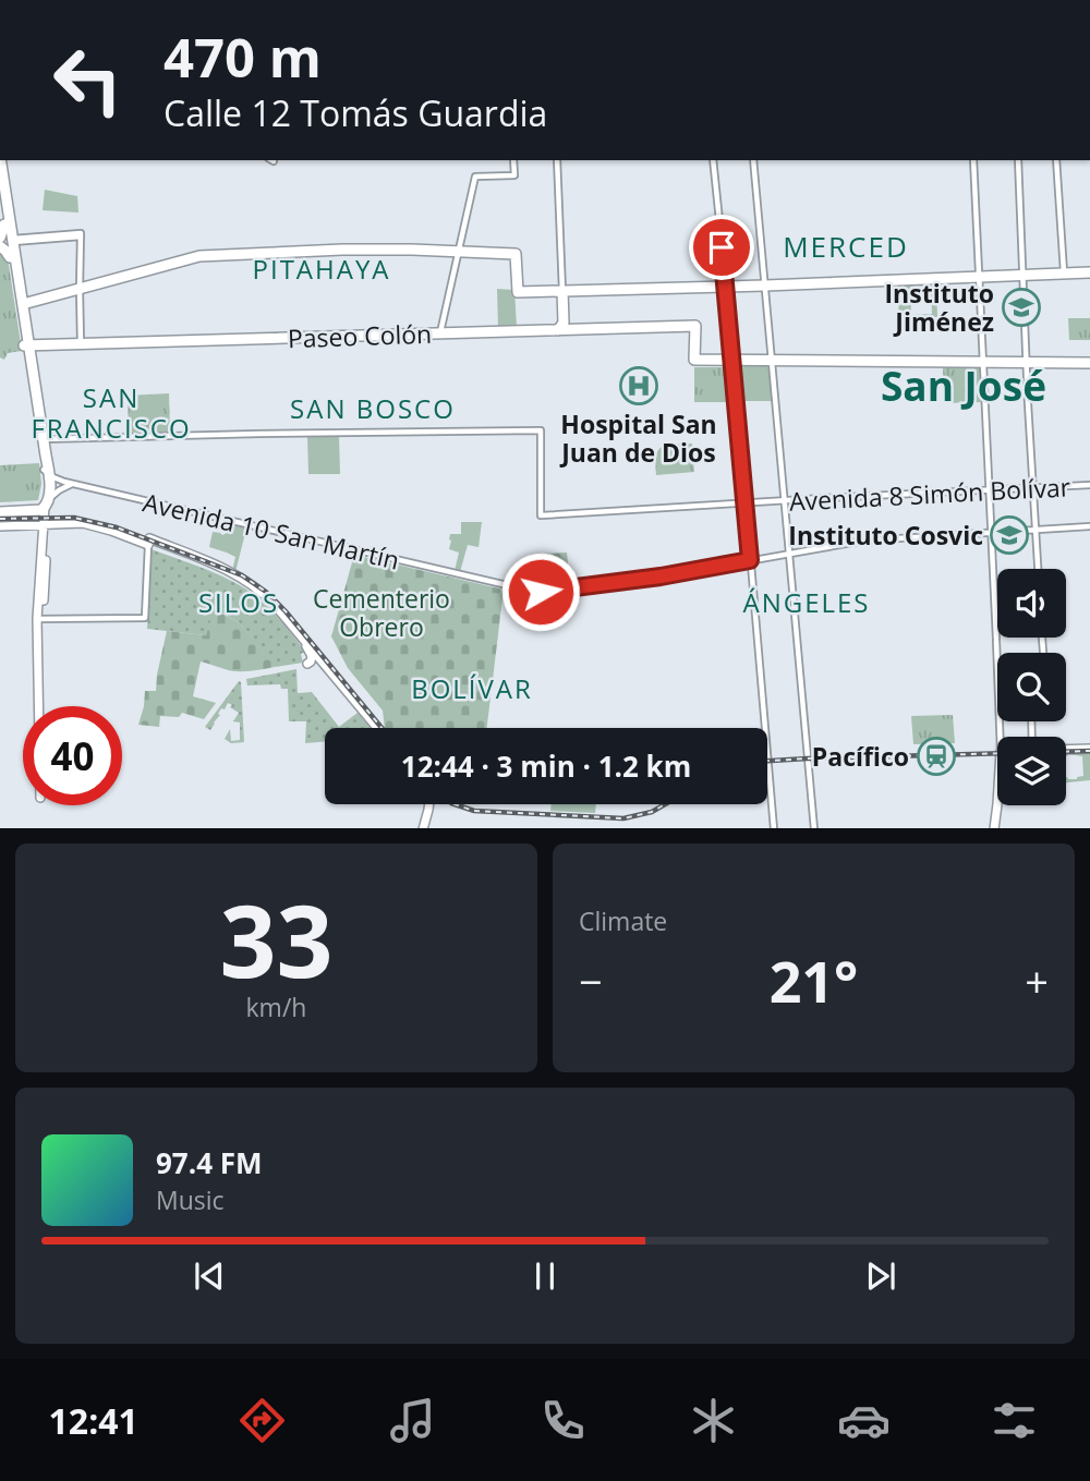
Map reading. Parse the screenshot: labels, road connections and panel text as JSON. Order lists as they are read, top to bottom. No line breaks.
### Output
{"streets":{"highway":["Paseo Colón"],"street":["Avenida 8 Simón Bolívar","Avenida 10 San Martín"]},"districts":["MERCED","PITAHAYA","San José","SAN FRANCISCO","SAN BOSCO","SILOS","ÁNGELES","BOLÍVAR"],"parks":["Cementerio Obrero"],"places":{"school or university":["Instituto Jiménez","Instituto Cosvic"],"hospital":["Hospital San Juan de Dios"],"station":["Pacífico"]},"page":{"turn":["470 m","Calle 12 Tomás Guardia"],"limit":"40","trip":"12:44 · 3 min · 1.2 km","tile":[["33","km/h"],"Climate"],"heat":["−","21°","+"],"song":["97.4 FM","Music"],"tabs":"12:41"}}
